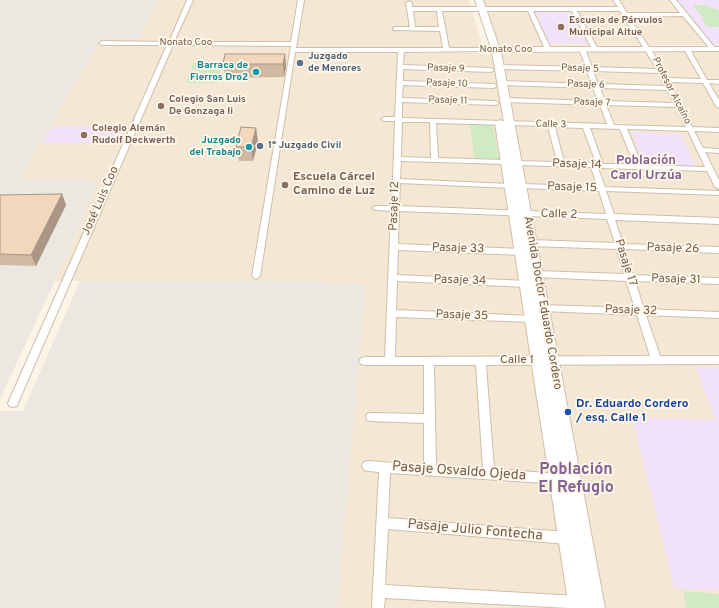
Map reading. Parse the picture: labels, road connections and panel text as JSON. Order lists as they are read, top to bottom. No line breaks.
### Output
{"streets":{"street":["Nonato Coo","Pasaje 9","Pasaje 5","Pasaje 10","Pasaje 6","Profesor Alcaíno","Pasaje 11","Pasaje 7","Calle 3","Pasaje 14","Pasaje 15","José Luis Coo","Pasaje 12","Calle 2","Pasaje 33","Pasaje 26","Pasaje 17","Pasaje 31","Pasaje 34","Avenida Doctor Eduardo Cordero","Pasaje 32","Pasaje 35","Calle 1","Pasaje Osvaldo Ojeda","Pasaje Julio Fontecha"]},"crossings":[["Nonato Coo","Profesor Alcaíno"],["Nonato Coo","José Luis Coo"],["Nonato Coo","Pasaje 12"],["Nonato Coo","Avenida Doctor Eduardo Cordero"],["Pasaje 9","Pasaje 5"],["Pasaje 9","Pasaje 12"],["Pasaje 9","Avenida Doctor Eduardo Cordero"],["Pasaje 5","Profesor Alcaíno"],["Pasaje 5","Avenida Doctor Eduardo Cordero"],["Pasaje 10","Pasaje 6"],["Pasaje 10","Pasaje 12"],["Pasaje 10","Avenida Doctor Eduardo Cordero"],["Pasaje 6","Profesor Alcaíno"],["Pasaje 6","Avenida Doctor Eduardo Cordero"],["Profesor Alcaíno","Pasaje 7"],["Profesor Alcaíno","Calle 3"],["Profesor Alcaíno","Pasaje 14"],["Pasaje 11","Pasaje 7"],["Pasaje 11","Pasaje 12"],["Pasaje 11","Avenida Doctor Eduardo Cordero"],["Pasaje 7","Avenida Doctor Eduardo Cordero"],["Calle 3","Pasaje 12"],["Calle 3","Pasaje 17"],["Calle 3","Avenida Doctor Eduardo Cordero"],["Pasaje 14","Pasaje 12"],["Pasaje 14","Pasaje 17"],["Pasaje 14","Avenida Doctor Eduardo Cordero"],["Pasaje 15","Pasaje 12"],["Pasaje 15","Pasaje 17"],["Pasaje 15","Avenida Doctor Eduardo Cordero"],["Pasaje 12","Calle 2"],["Pasaje 12","Pasaje 33"],["Pasaje 12","Pasaje 34"],["Pasaje 12","Pasaje 35"],["Pasaje 12","Calle 1"],["Calle 2","Pasaje 17"],["Calle 2","Avenida Doctor Eduardo Cordero"],["Pasaje 33","Avenida Doctor Eduardo Cordero"],["Pasaje 26","Pasaje 17"],["Pasaje 26","Avenida Doctor Eduardo Cordero"],["Pasaje 17","Pasaje 31"],["Pasaje 17","Pasaje 32"],["Pasaje 17","Calle 1"],["Pasaje 31","Avenida Doctor Eduardo Cordero"],["Pasaje 34","Avenida Doctor Eduardo Cordero"],["Avenida Doctor Eduardo Cordero","Pasaje 32"],["Avenida Doctor Eduardo Cordero","Pasaje 35"],["Avenida Doctor Eduardo Cordero","Calle 1"],["Avenida Doctor Eduardo Cordero","Pasaje Osvaldo Ojeda"],["Avenida Doctor Eduardo Cordero","Pasaje Julio Fontecha"]],"districts":["Población Carol Urzúa","Población El Refugio"],"places":["Escuela de Párvulos Municipal Altue","Juzgado de Menores","Barraca de Fierros Dro2","Colegio San Luis De Gonzaga Ii","Colegio Alemán Rudolf Deckwerth","1° Juzgado Civil","Juzgado del Trabajo","Escuela Cárcel Camino de Luz","Dr. Eduardo Cordero / esq. Calle 1"]}
